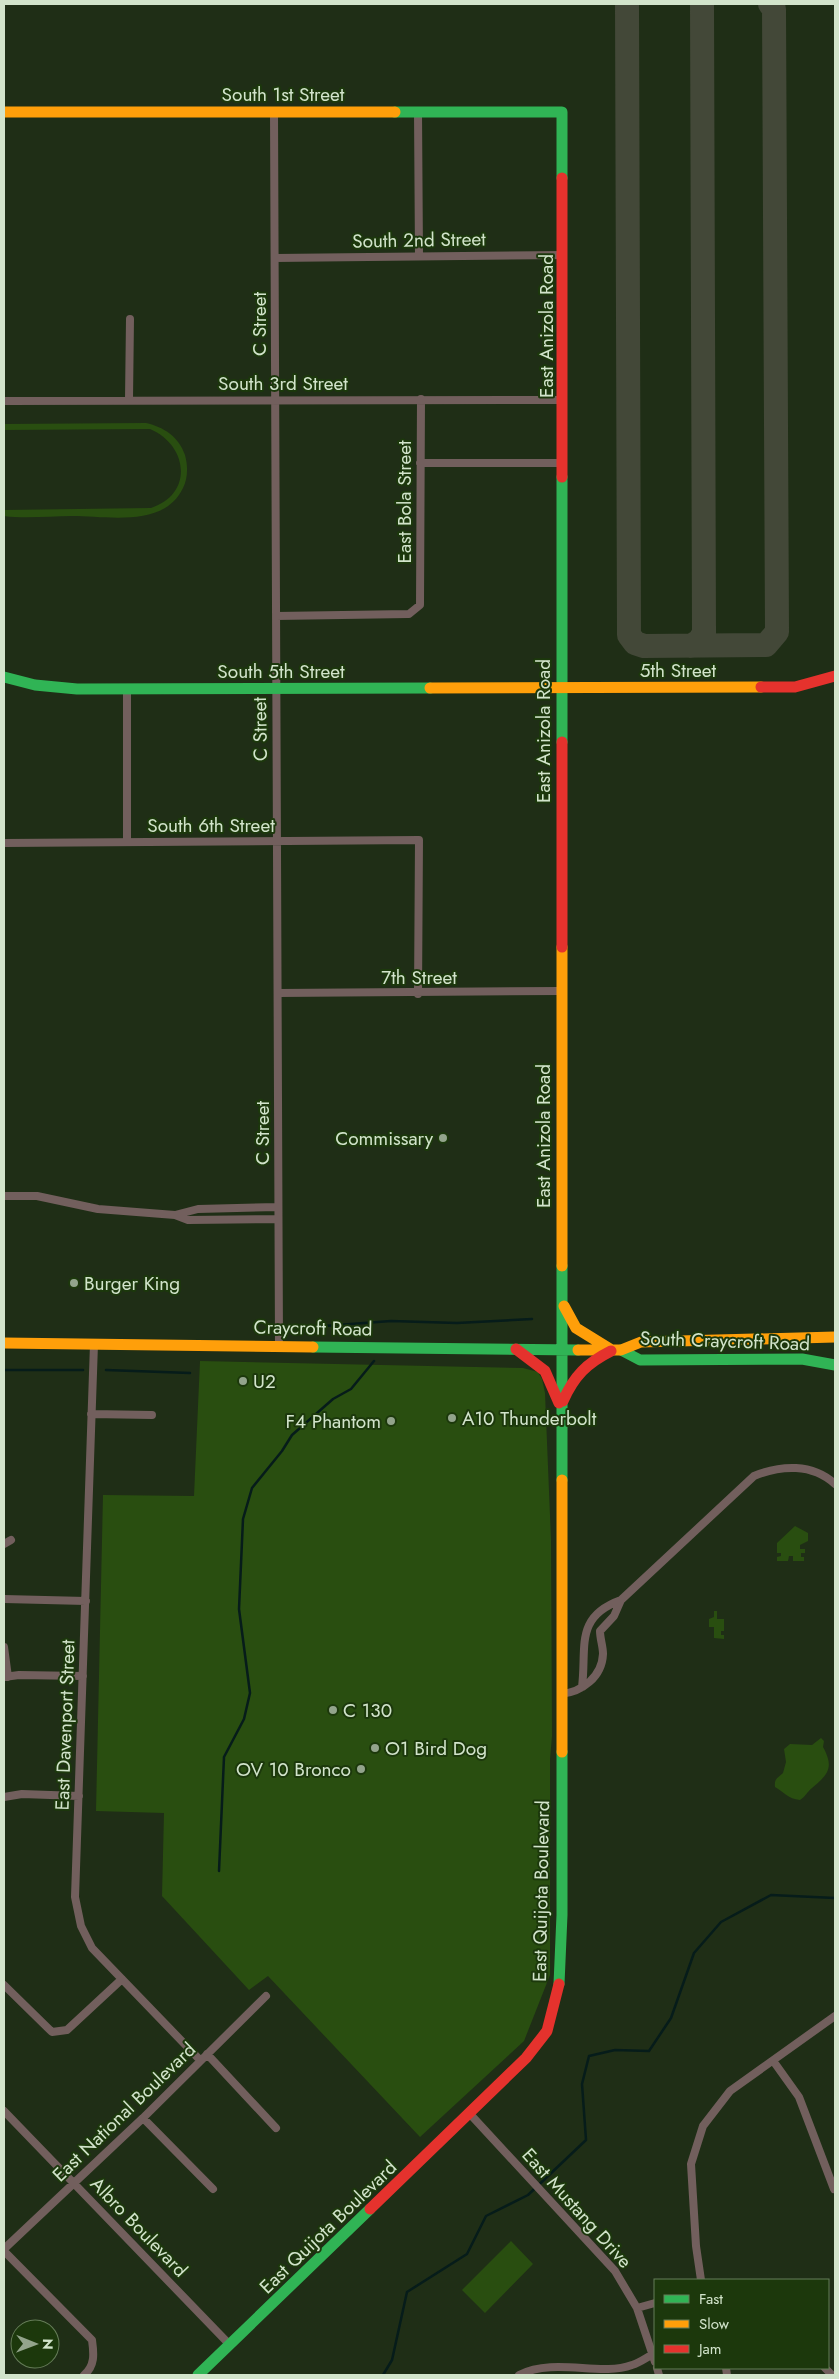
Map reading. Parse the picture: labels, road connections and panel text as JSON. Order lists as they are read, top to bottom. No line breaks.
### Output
{"streets":{"street":["South 1st Street","South 2nd Street","C Street","East Anizola Road","South 3rd Street","East Bola Street","5th Street","South 5th Street","South 6th Street","7th Street","Craycroft Road","South Craycroft Road","East Davenport Street","East Quijota Boulevard","East National Boulevard","East Mustang Drive","Albro Boulevard"]},"crossings":[["South 1st Street","C Street"],["South 1st Street","East Anizola Road"],["South 2nd Street","C Street"],["South 2nd Street","East Anizola Road"],["C Street","South 3rd Street"],["C Street","East Bola Street"],["C Street","South 5th Street"],["C Street","South 6th Street"],["C Street","7th Street"],["C Street","Craycroft Road"],["East Anizola Road","South 3rd Street"],["East Anizola Road","5th Street"],["East Anizola Road","South 5th Street"],["East Anizola Road","7th Street"],["East Anizola Road","Craycroft Road"],["East Anizola Road","East Quijota Boulevard"],["South 3rd Street","East Bola Street"],["5th Street","South 5th Street"],["South 6th Street","7th Street"],["Craycroft Road","South Craycroft Road"],["Craycroft Road","East Davenport Street"],["Craycroft Road","East Quijota Boulevard"],["East Davenport Street","East National Boulevard"],["East Quijota Boulevard","East Mustang Drive"],["East Quijota Boulevard","Albro Boulevard"],["East National Boulevard","Albro Boulevard"]],"places":["Commissary","Burger King","U2","A10 Thunderbolt","F4 Phantom","C 130","O1 Bird Dog","OV 10 Bronco"],"legend":["Fast","Slow","Jam"],"north":"right"}
